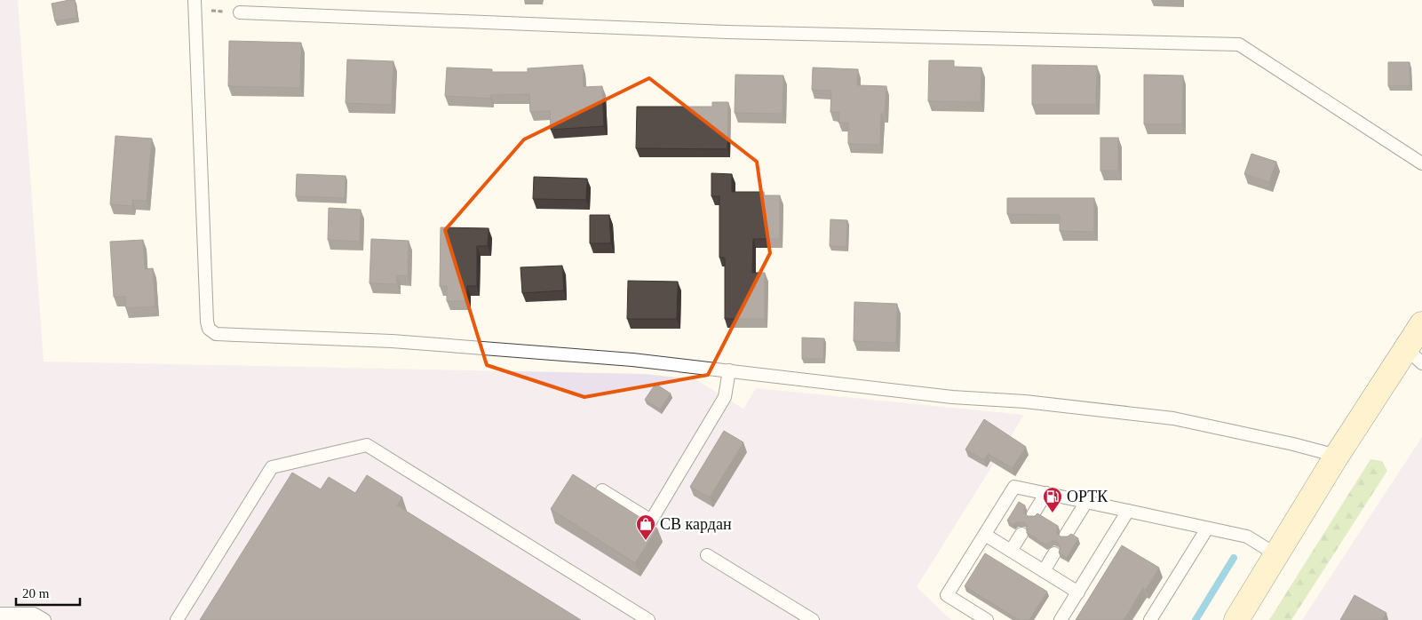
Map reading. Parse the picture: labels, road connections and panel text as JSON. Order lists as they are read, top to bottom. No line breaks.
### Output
{"places":{"fuel station":["ОРТК"],"shop":["СВ кардан"]},"scale_bar":"20 m"}
